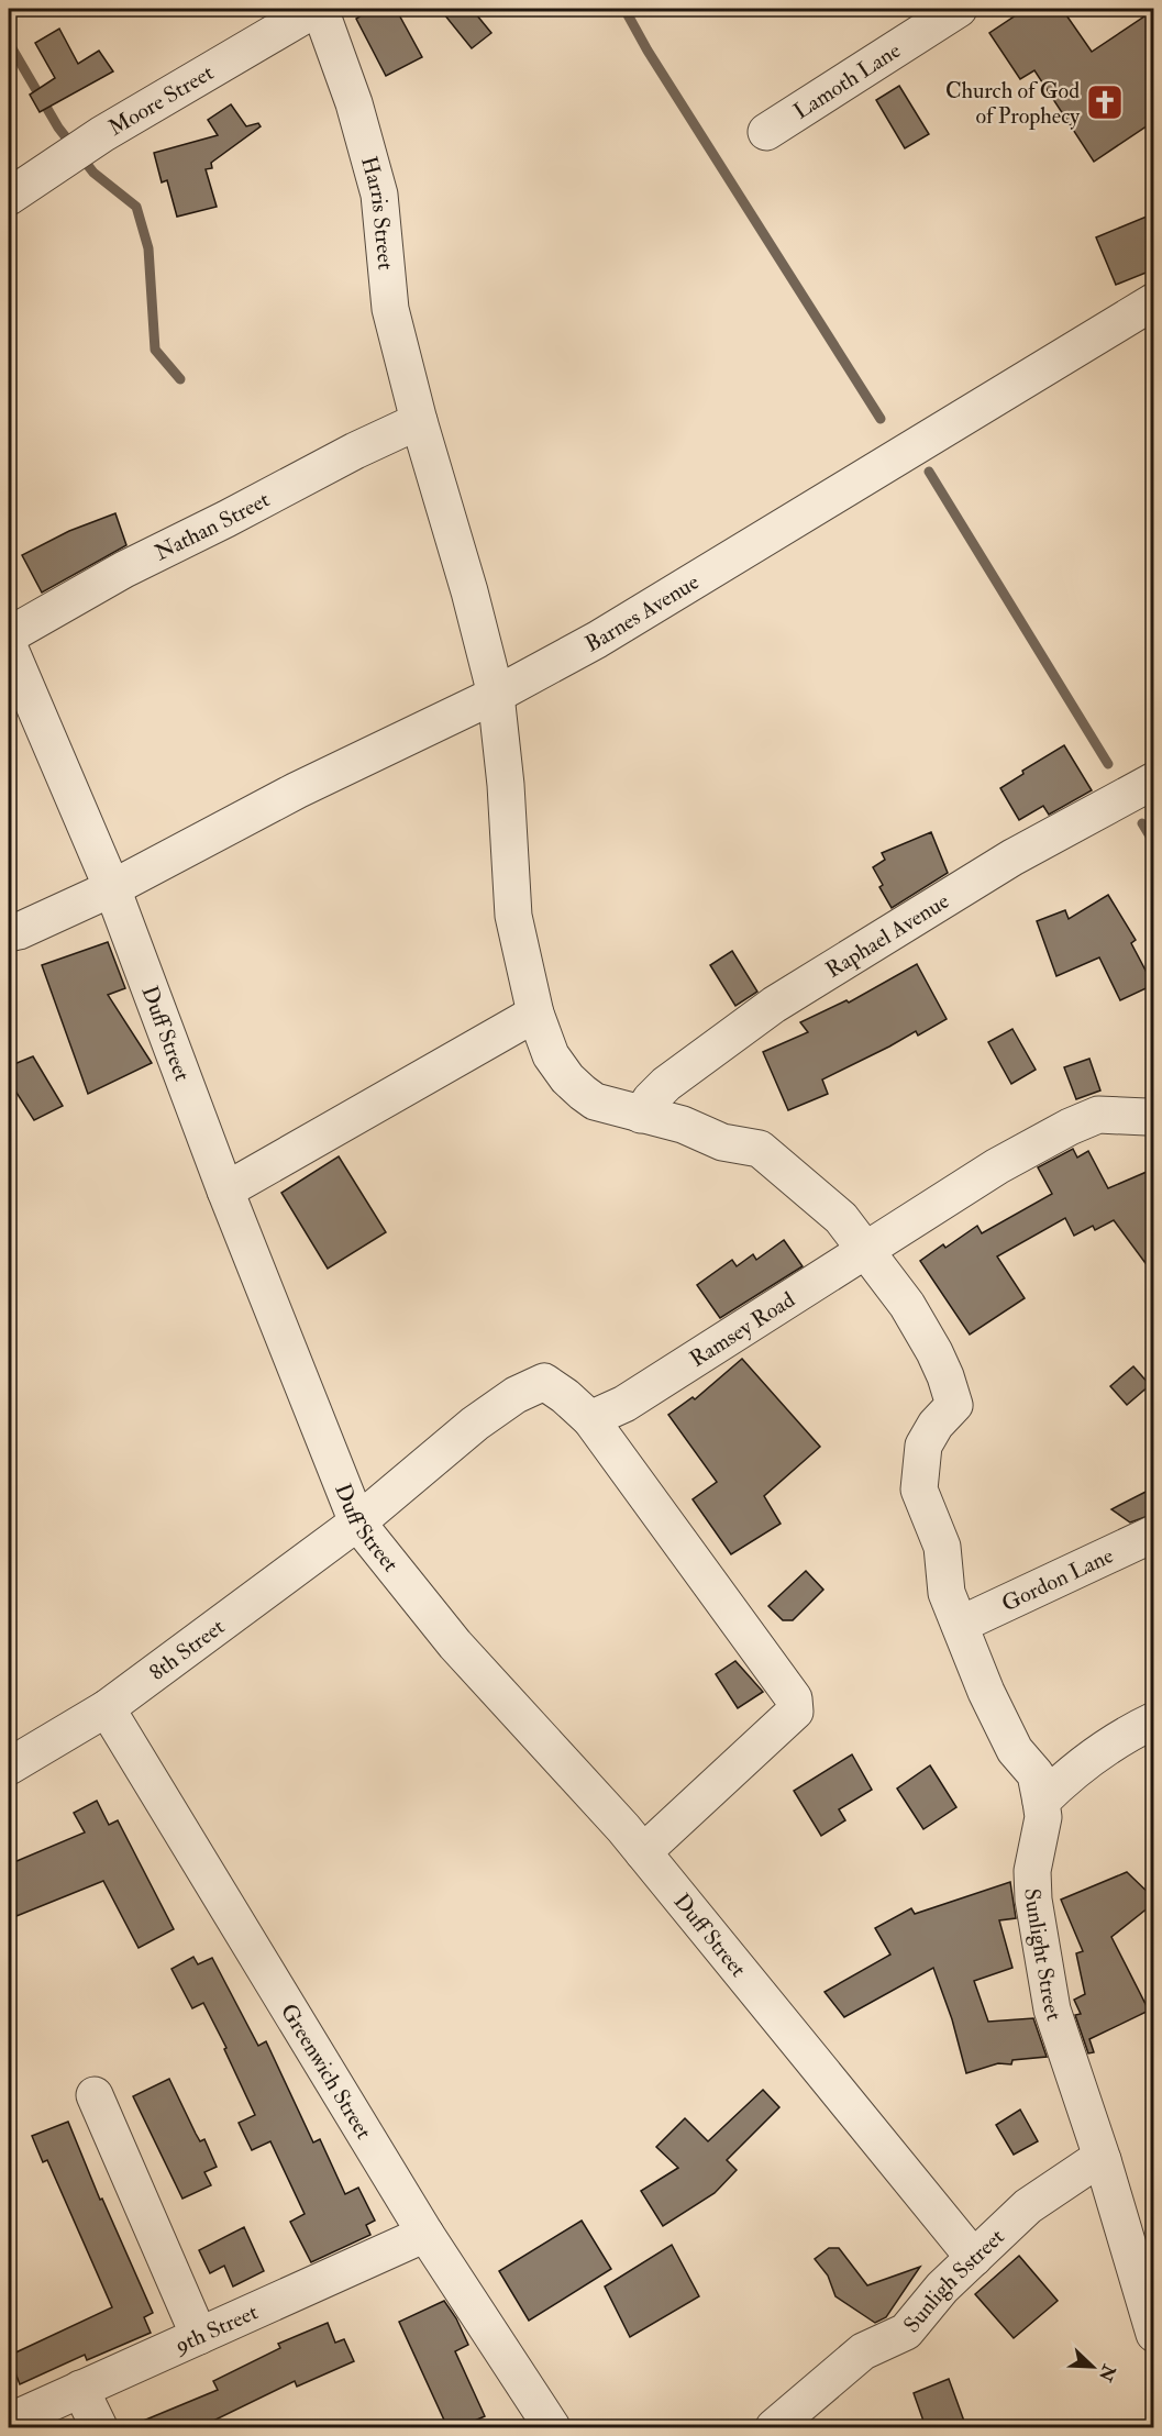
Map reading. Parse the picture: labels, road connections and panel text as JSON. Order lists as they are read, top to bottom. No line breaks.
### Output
{"streets":{"street":["Lamoth Lane","Moore Street","Harris Street","Nathan Street","Barnes Avenue","Raphael Avenue","Duff Street","Ramsey Road","Gordon Lane","8th Street","Sunlight Street","Greenwich Street","Sunligh Sstreet","9th Street"]},"crossings":[["Moore Street","Harris Street"],["Harris Street","Nathan Street"],["Harris Street","Barnes Avenue"],["Harris Street","Raphael Avenue"],["Harris Street","Ramsey Road"],["Harris Street","Sunlight Street"],["Barnes Avenue","Duff Street"],["Duff Street","8th Street"],["Duff Street","Sunligh Sstreet"],["Ramsey Road","Sunlight Street"],["Gordon Lane","Sunlight Street"],["8th Street","Greenwich Street"],["Sunlight Street","Sunligh Sstreet"],["Greenwich Street","9th Street"]],"places":{"church":["Church of God of Prophecy"]},"north":"bottom right"}
